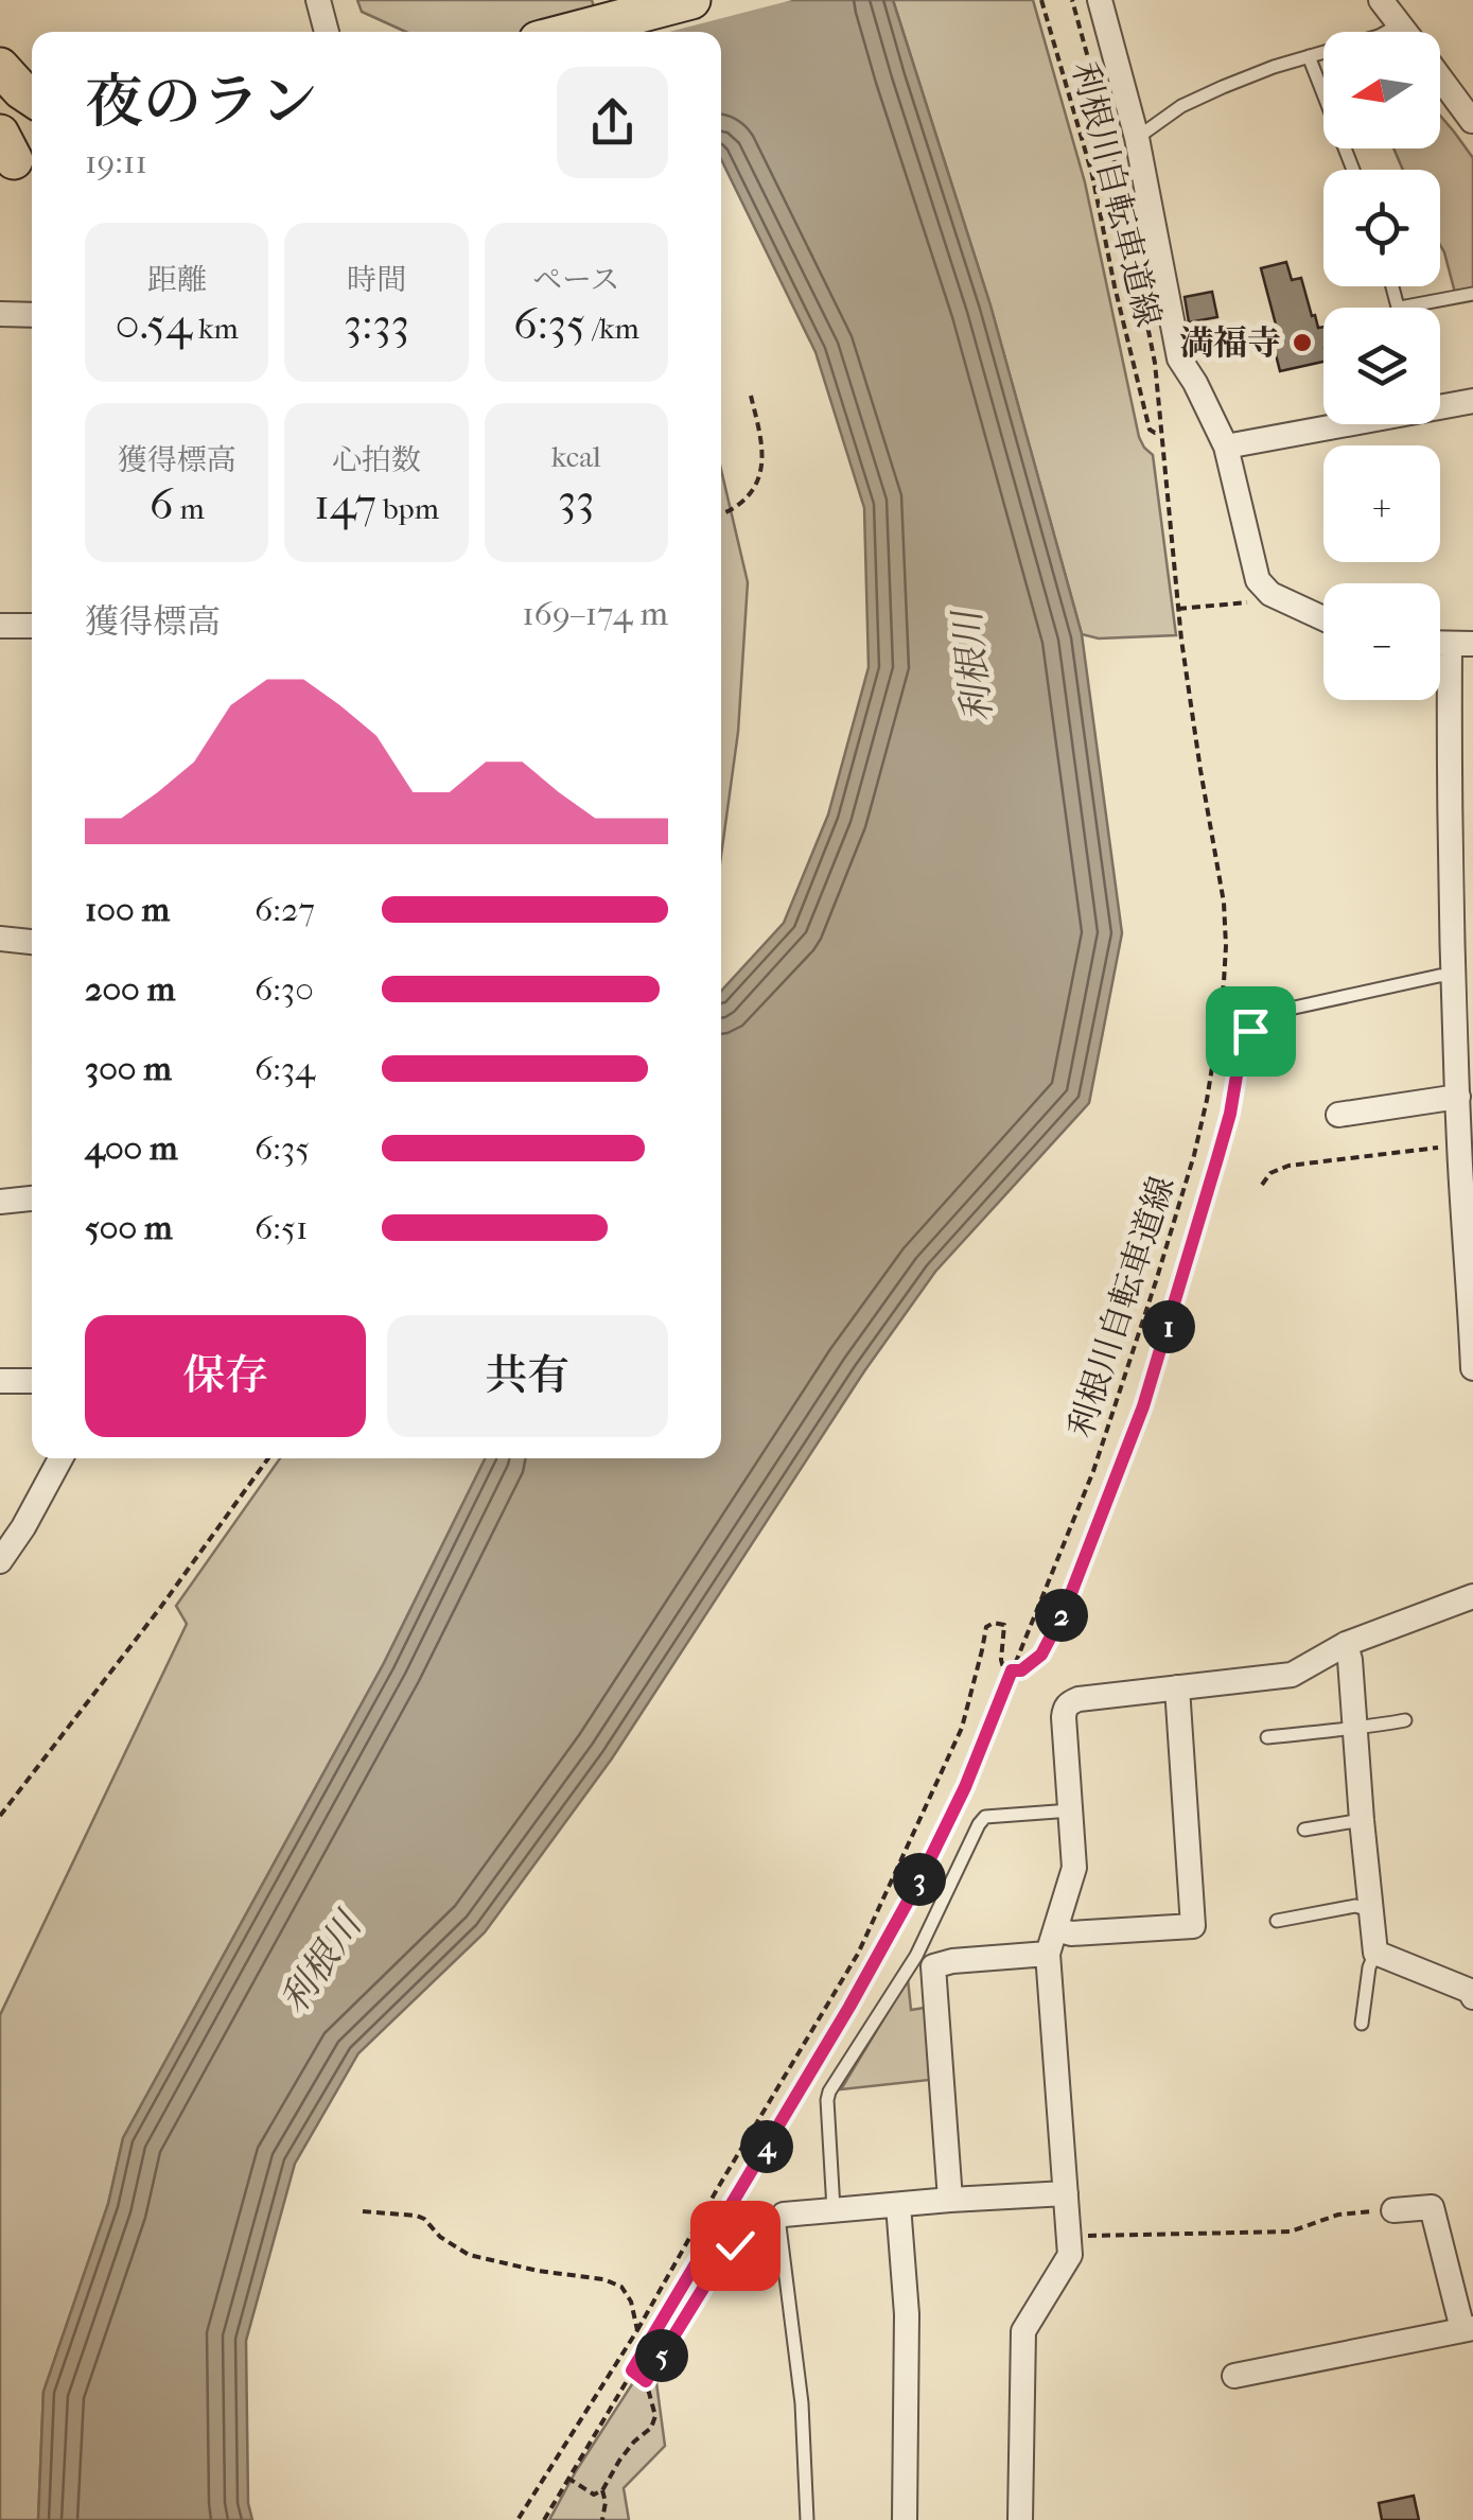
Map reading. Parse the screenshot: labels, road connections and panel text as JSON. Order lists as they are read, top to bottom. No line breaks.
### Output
{"streets":{"path":["利根川自転車道線"]},"water":["利根川"],"places":["満福寺"],"north":"left","page":{"map_buttons":["+","−"],"heading":["夜のラン","19:11"],"stats":[["距離","0.54 km"],["時間","3:33"],["ペース","6:35 /km"],["獲得標高","6 m"],["心拍数","147 bpm"],["kcal","33"]],"chart":["獲得標高","169–174 m"],"list":[{"name":"100 m","note":"6:27"},{"name":"200 m","note":"6:30"},{"name":"300 m","note":"6:34"},{"name":"400 m","note":"6:35"},{"name":"500 m","note":"6:51"}],"buttons":["保存","共有"],"pins":["1","2","3","4","5"]}}
